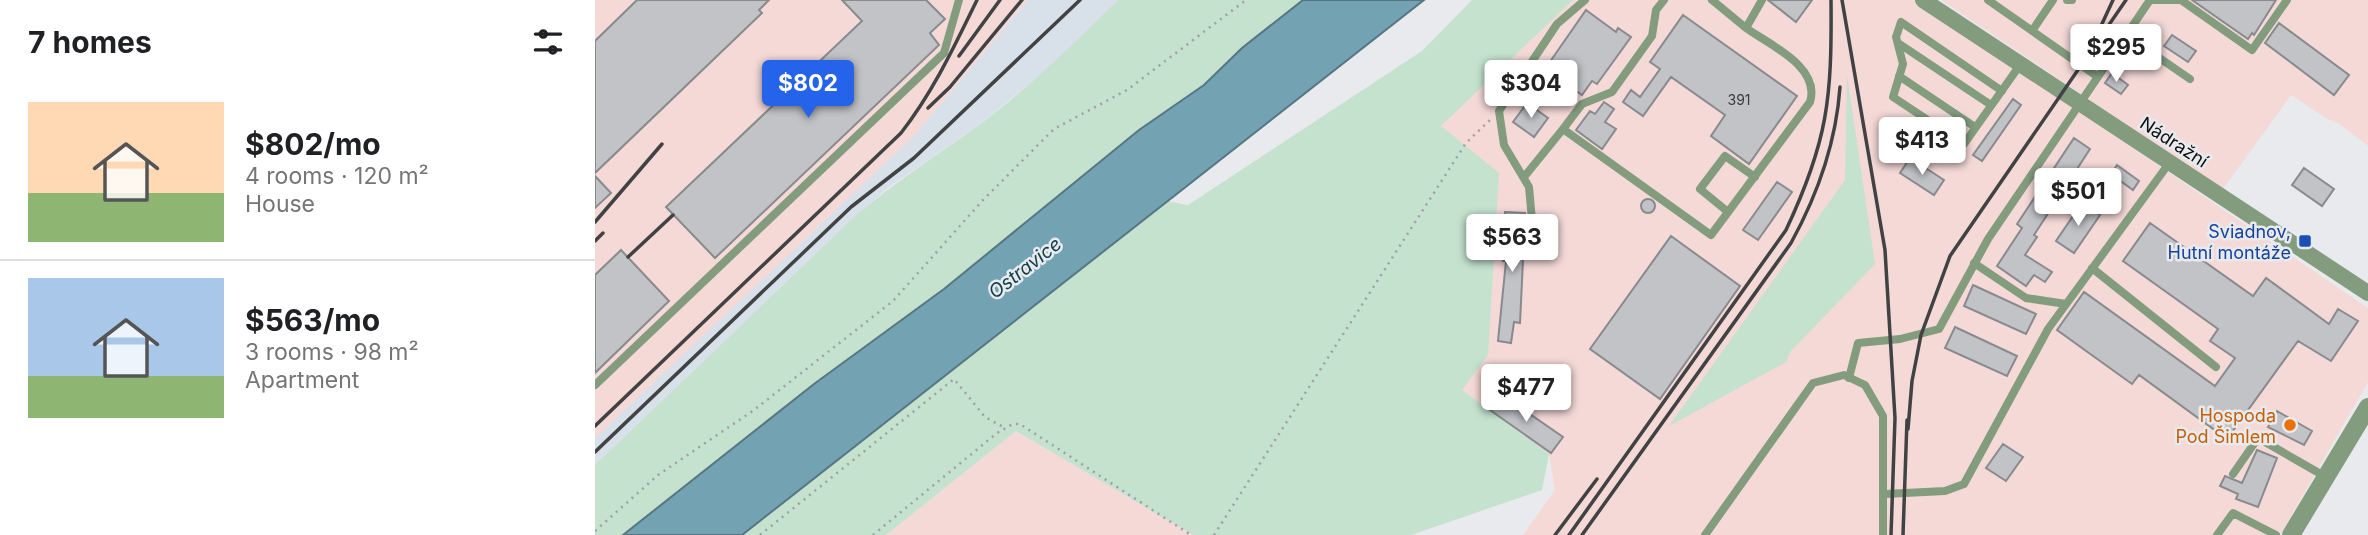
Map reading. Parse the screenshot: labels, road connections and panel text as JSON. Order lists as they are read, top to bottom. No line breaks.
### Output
{"streets":{"street":["Nádražní"]},"water":["Ostravice"],"places":{"transit":["Sviadnov, Hutní montáže"],"other":["Hospoda Pod Šimlem"]},"house_numbers":["391"],"page":{"heading":"7 homes","price":["$295","$802","$304","$413","$501","$563","$477"],"list":[{"name":"$802/mo","note":"4 rooms · 120 m² · House"},{"name":"$563/mo","note":"3 rooms · 98 m² · Apartment"}]}}
